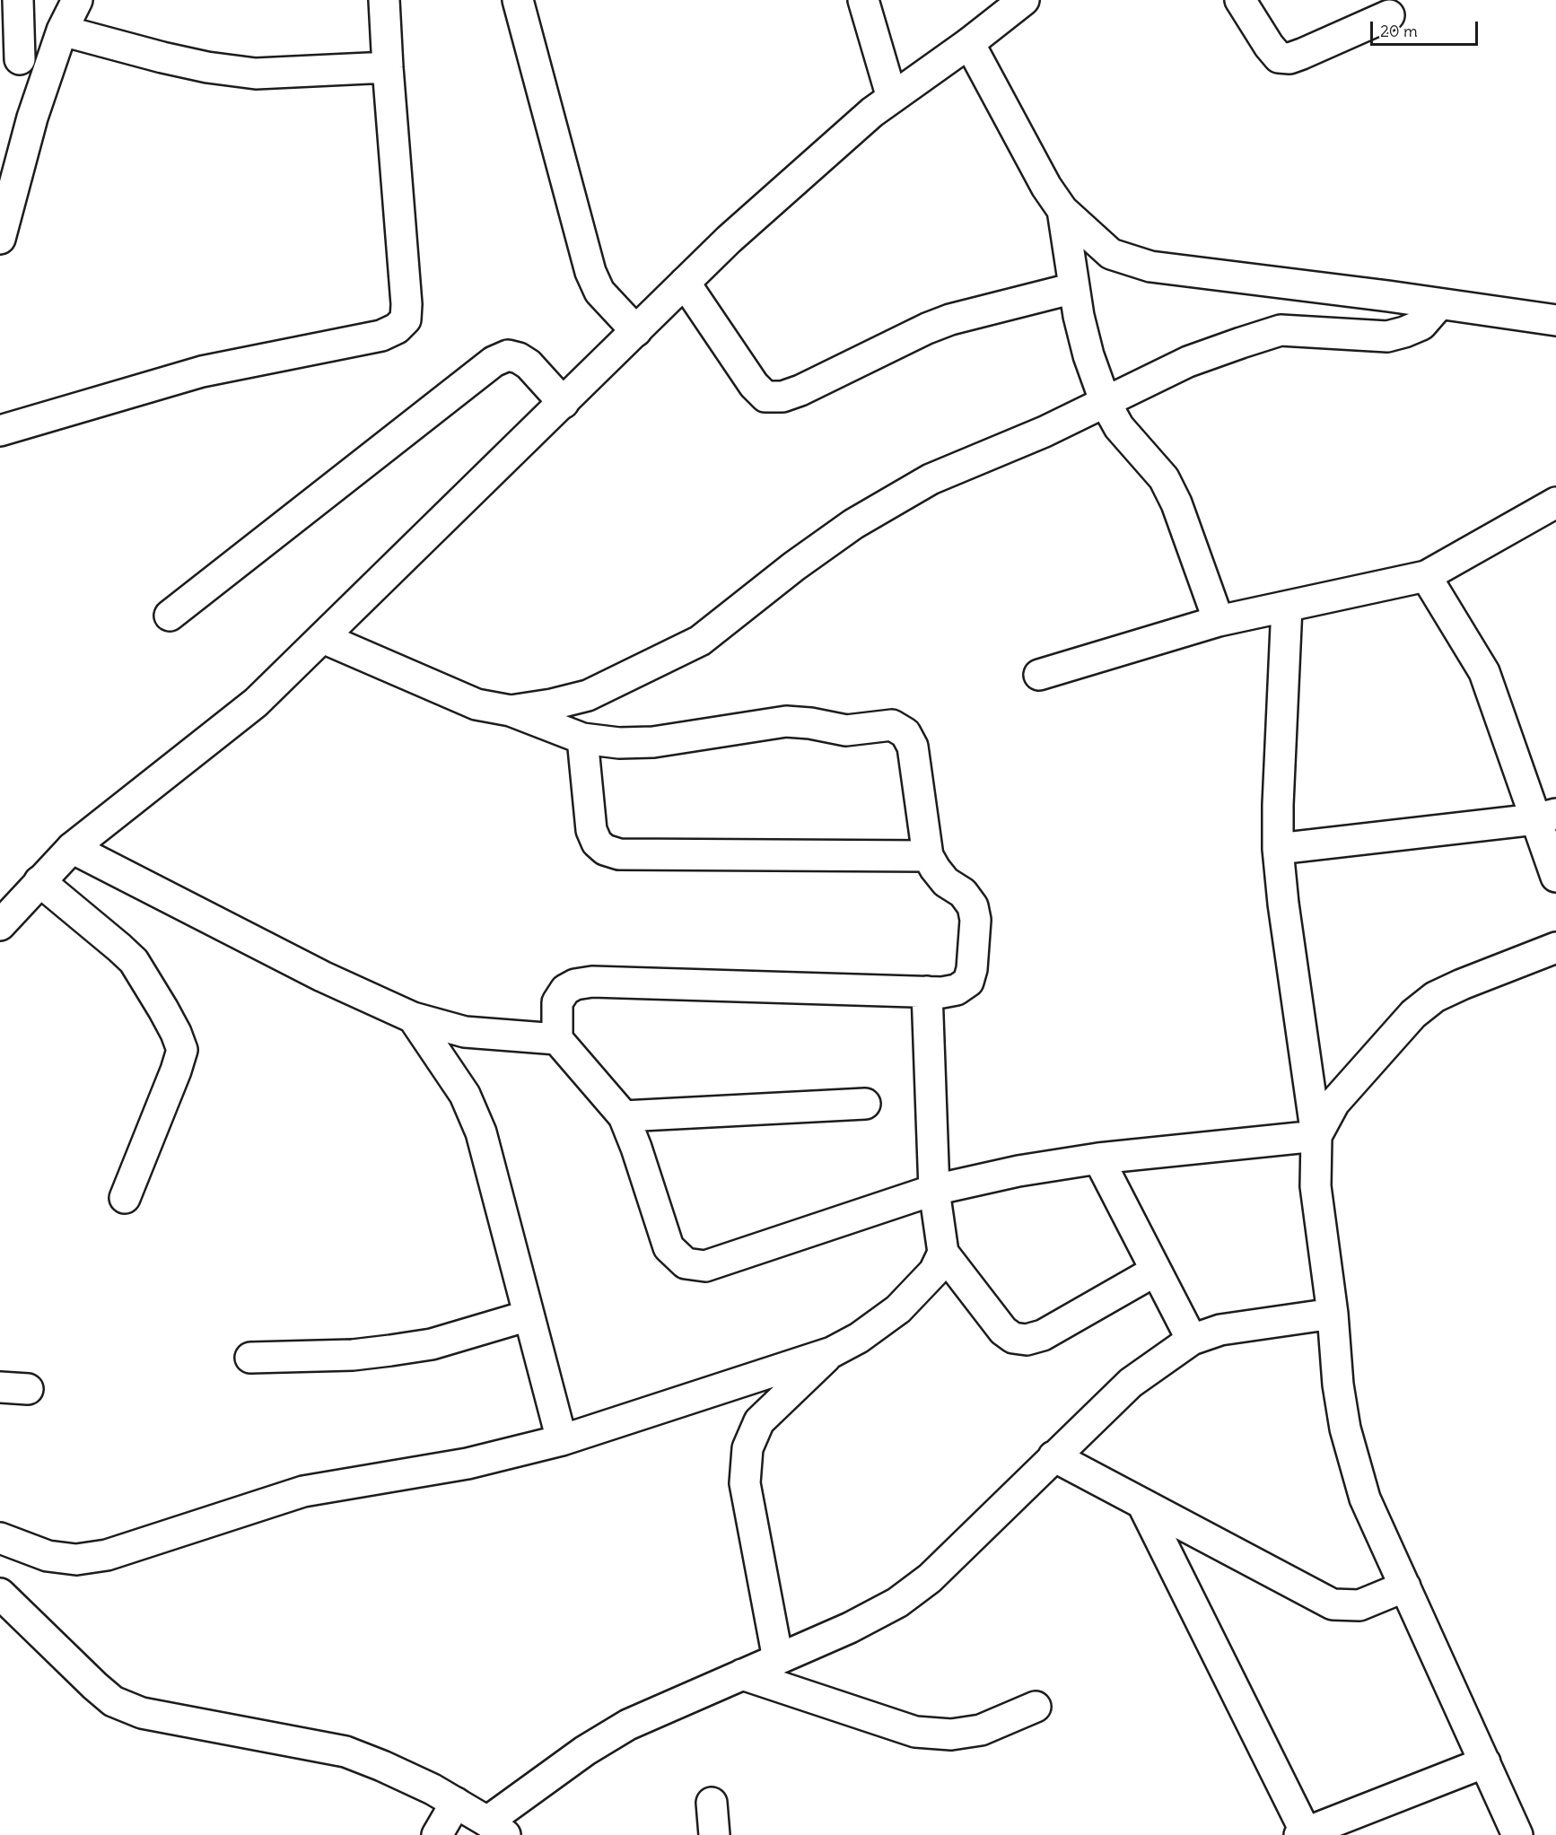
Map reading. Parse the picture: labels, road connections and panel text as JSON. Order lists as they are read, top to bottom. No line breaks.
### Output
{"scale_bar":"20 m"}
